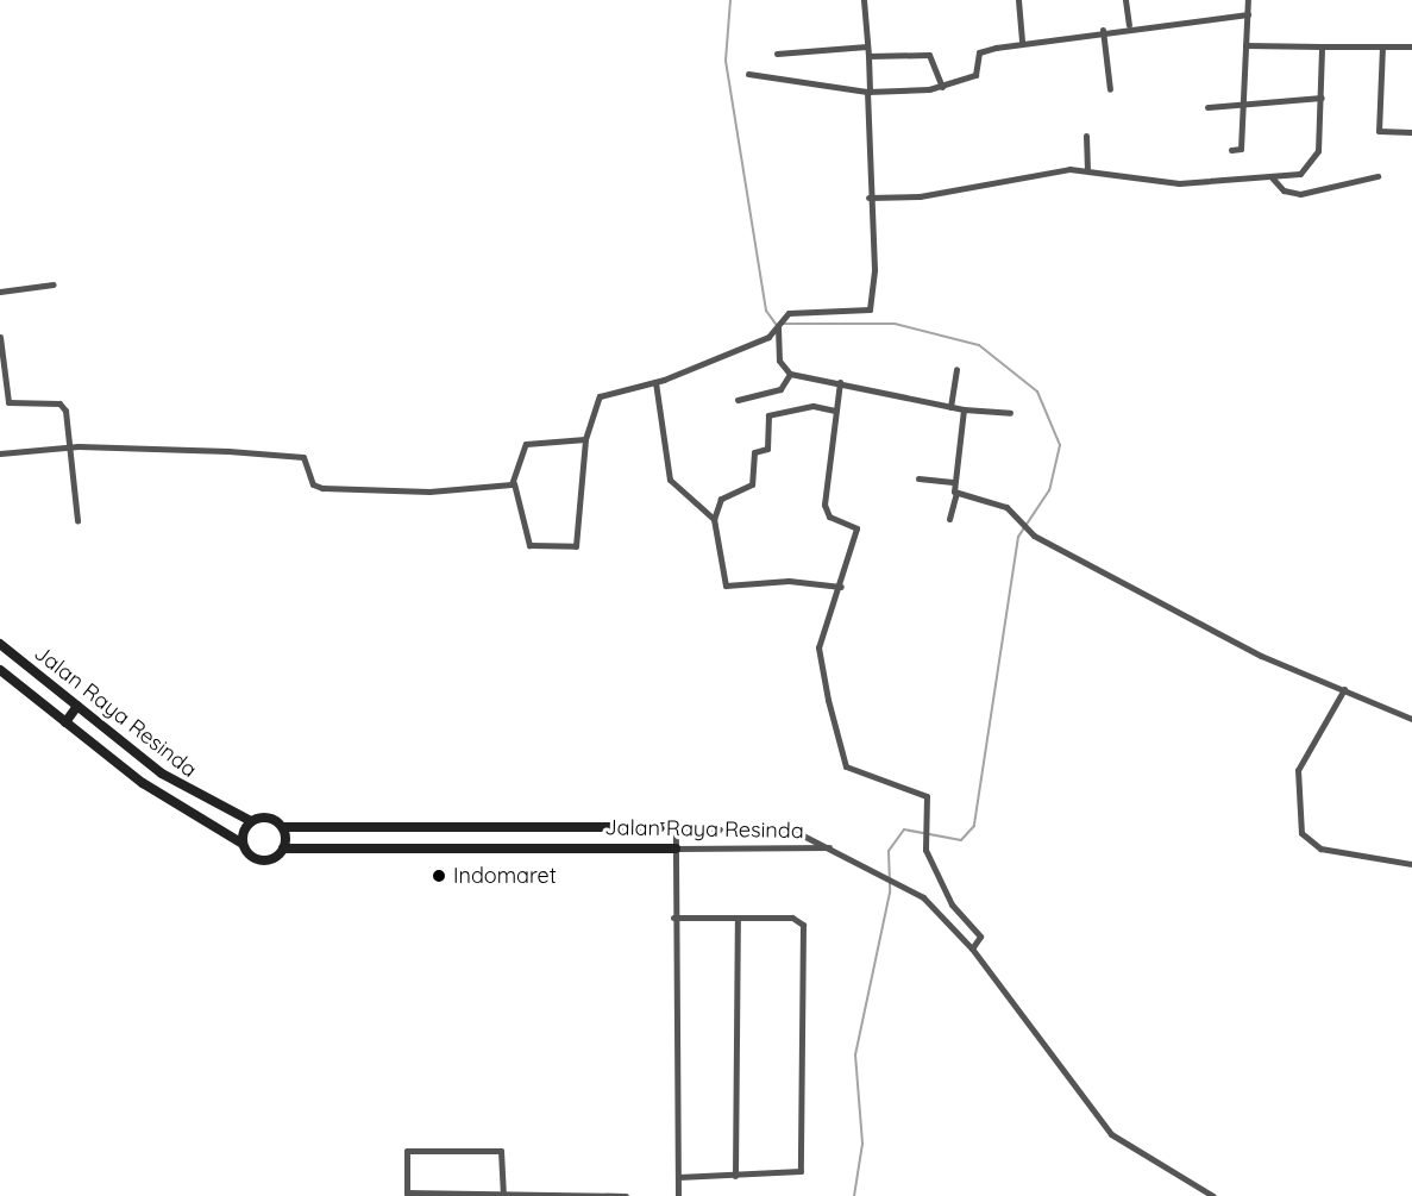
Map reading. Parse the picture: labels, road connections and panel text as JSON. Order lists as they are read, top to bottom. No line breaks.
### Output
{"streets":{"street":["Jalan Raya Resinda"]},"places":["Indomaret"]}
